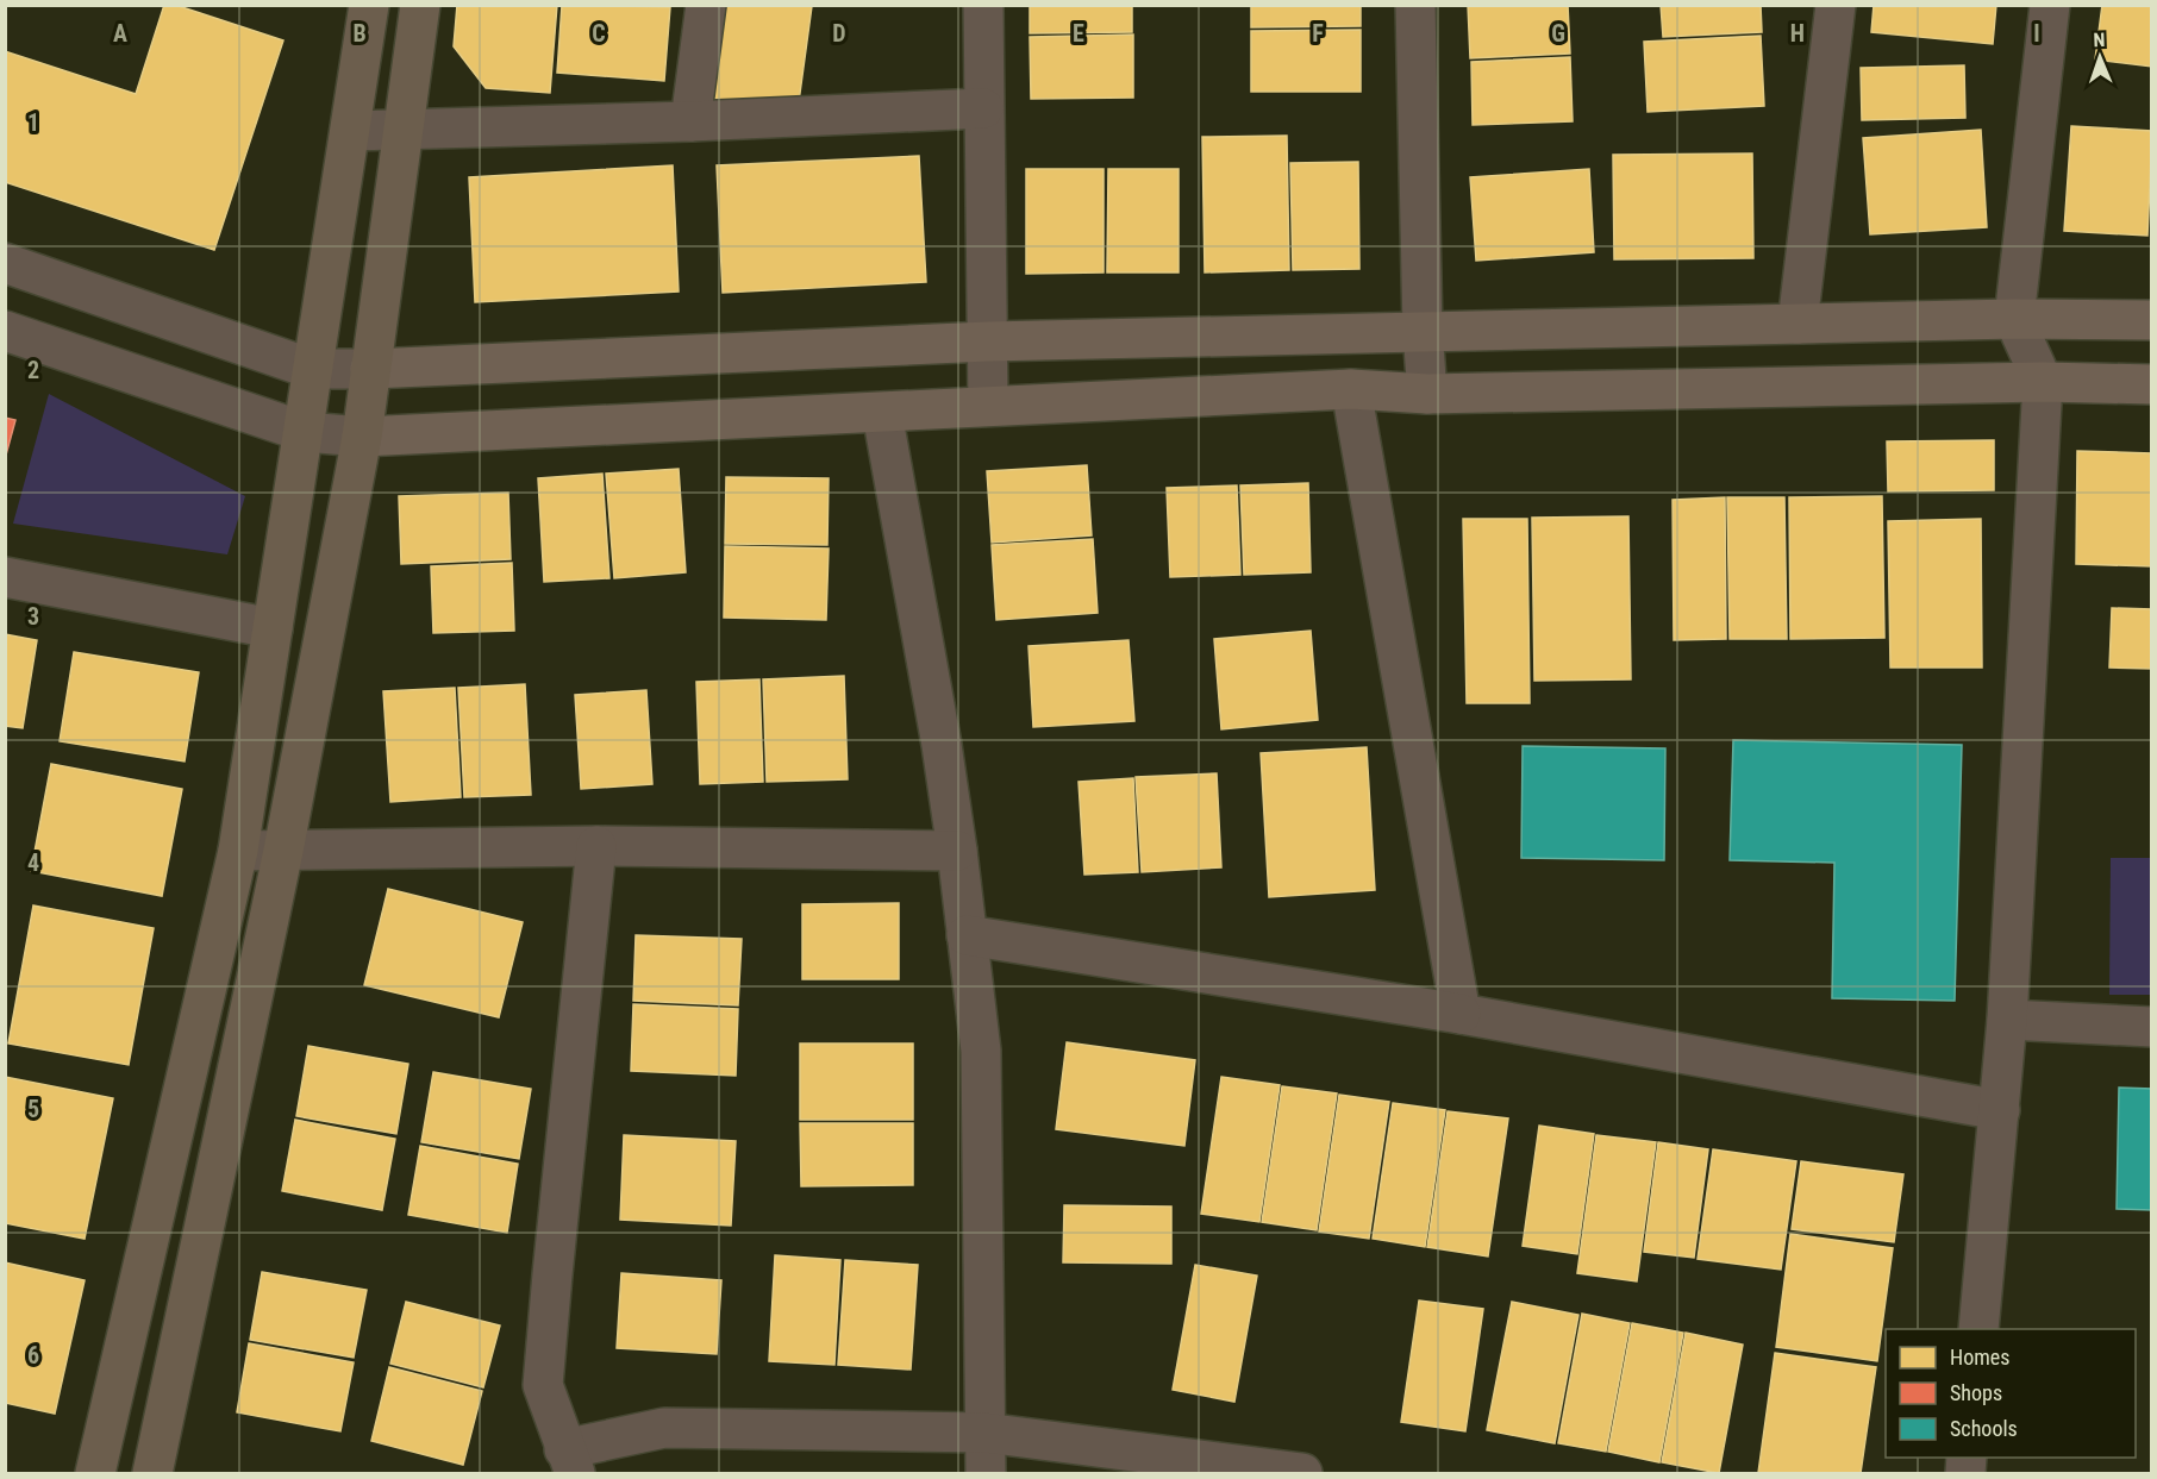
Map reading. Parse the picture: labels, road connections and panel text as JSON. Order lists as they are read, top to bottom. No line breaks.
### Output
{"legend":["Homes","Shops","Schools"],"north":"top","grid":{"columns":["A","B","C","D","E","F","G","H","I"],"rows":["1","2","3","4","5","6"]}}
